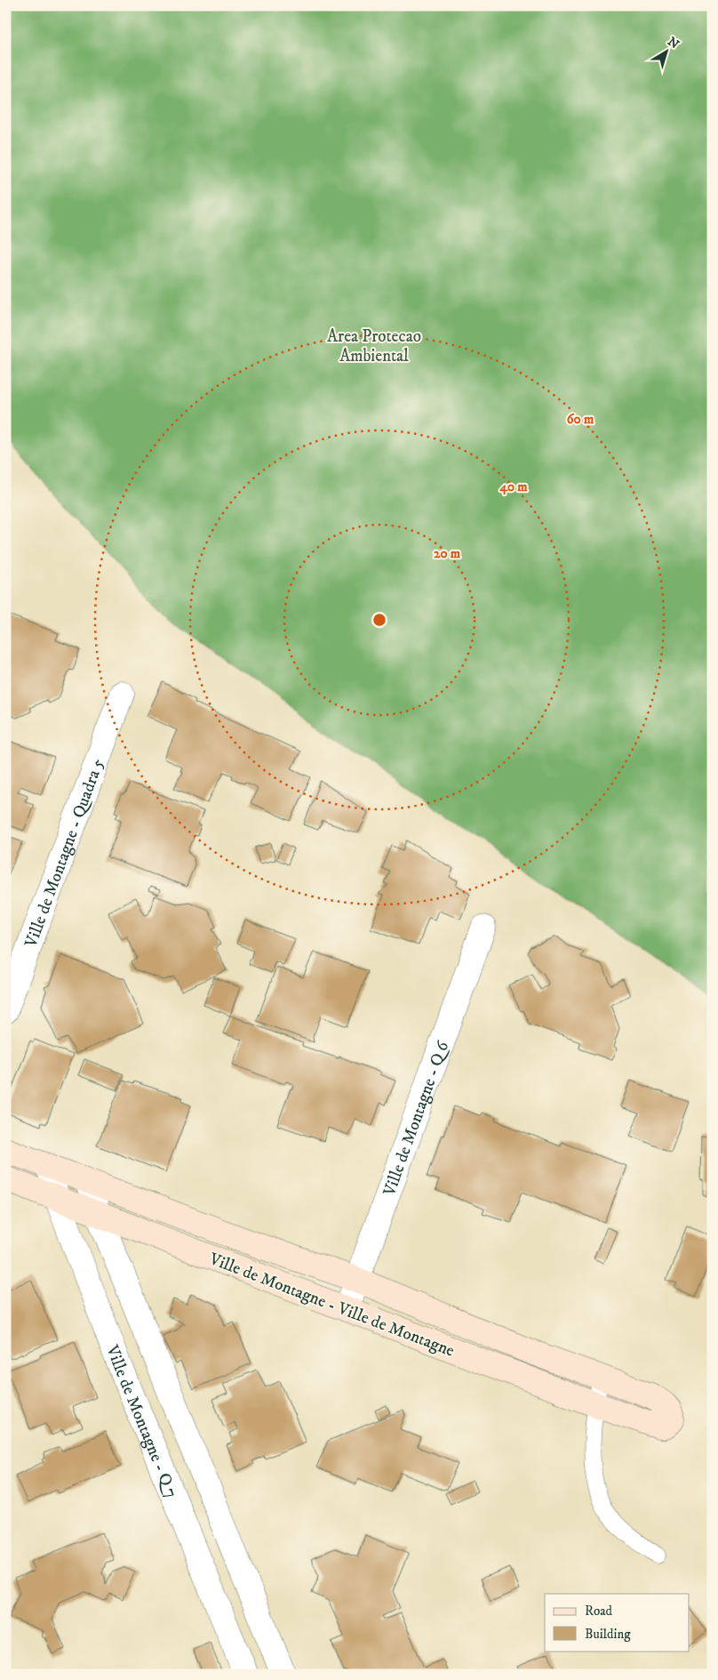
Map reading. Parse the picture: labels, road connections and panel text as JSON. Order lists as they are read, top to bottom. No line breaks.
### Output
{"streets":{"street":["Ville de Montagne - Quadra 5","Ville de Montagne - Q 6","Ville de Montagne - Ville de Montagne","Ville de Montagne - Q 7"]},"crossings":[["Ville de Montagne - Q 6","Ville de Montagne - Ville de Montagne"],["Ville de Montagne - Ville de Montagne","Ville de Montagne - Q 7"]],"parks":["Area Protecao Ambiental"],"legend":["Road","Building"],"north":"top right","rings":["60 m","40 m","20 m"]}
